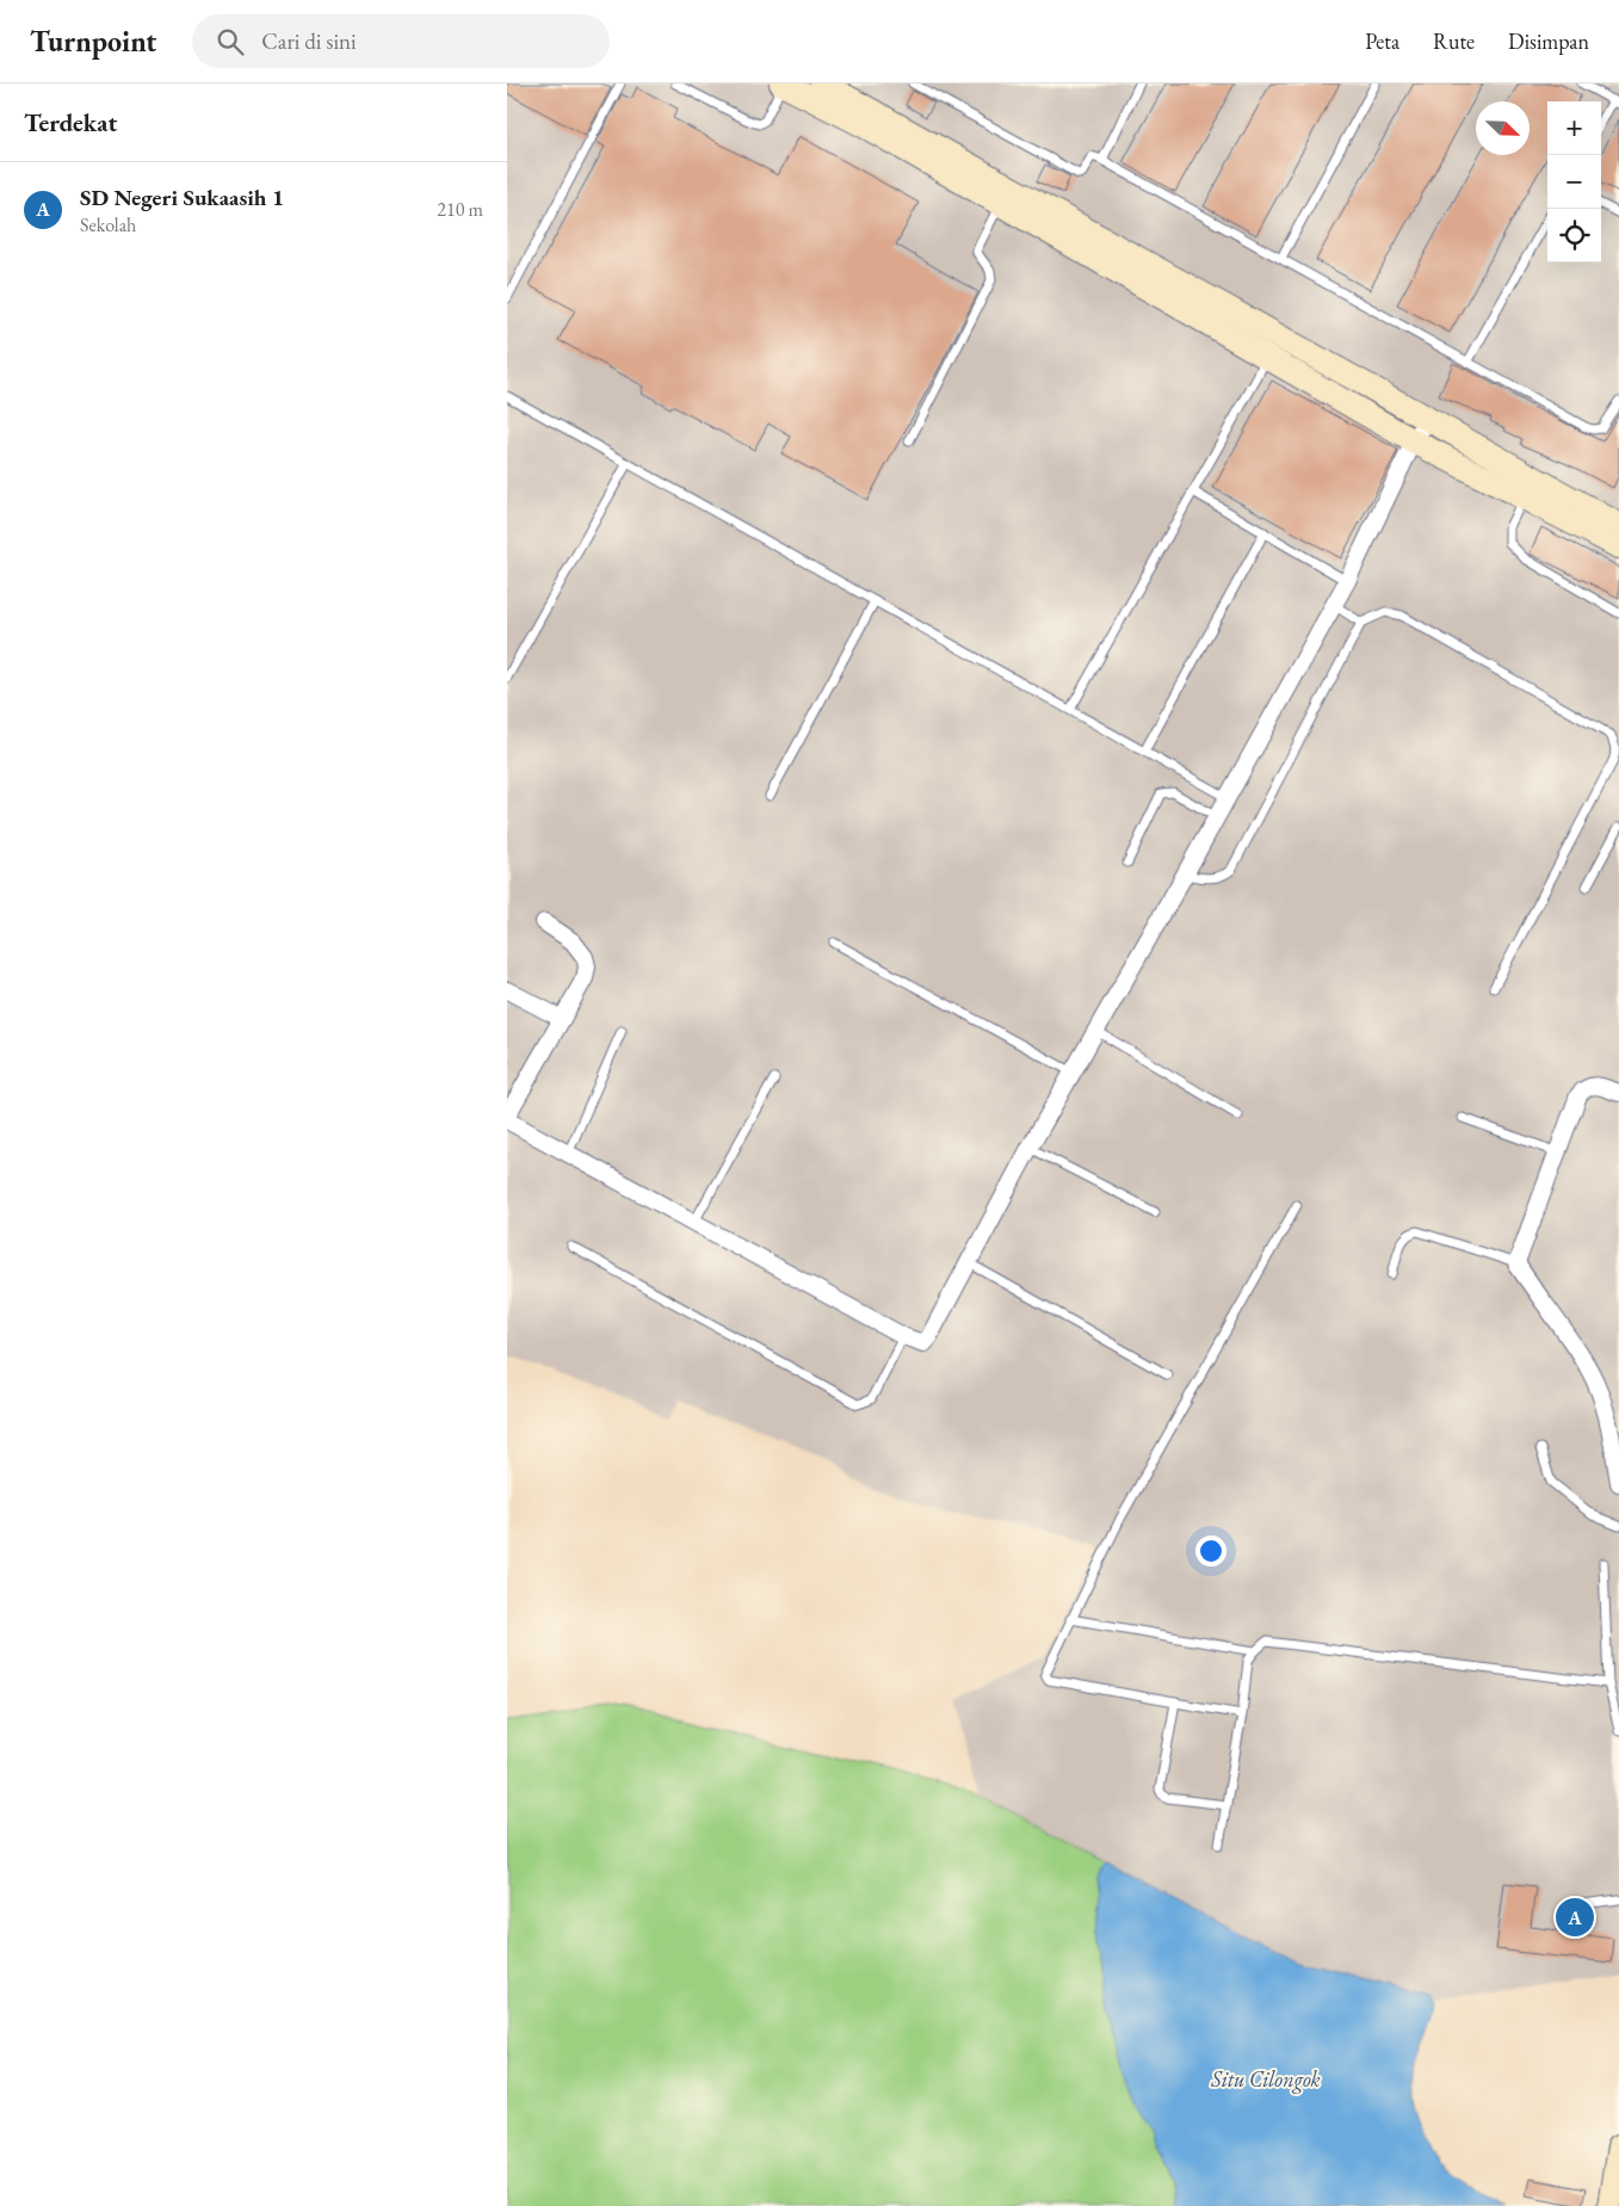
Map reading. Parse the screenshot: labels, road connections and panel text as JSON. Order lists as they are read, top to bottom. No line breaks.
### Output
{"water":["Situ Cilongok"],"north":"bottom right","page":{"header":"Turnpoint","search":"Cari di sini","nav":["Peta","Rute","Disimpan"],"heading":"Terdekat","map_buttons":["+","−"],"list":[{"mark":"A","name":"SD Negeri Sukaasih 1","note":"Sekolah","value":"210 m"}],"pins":"A"}}
